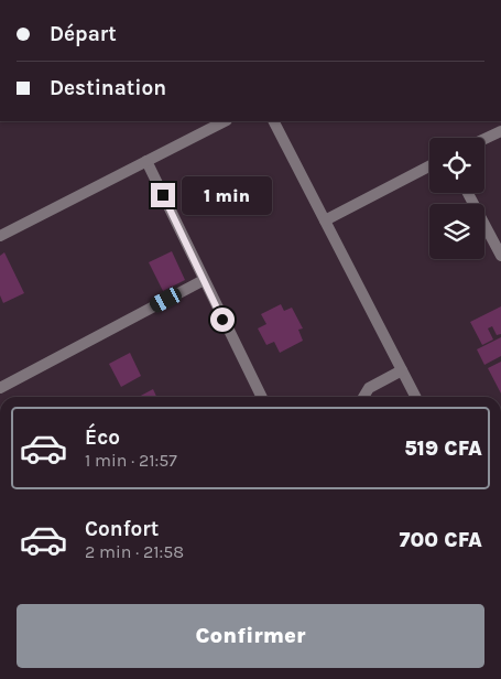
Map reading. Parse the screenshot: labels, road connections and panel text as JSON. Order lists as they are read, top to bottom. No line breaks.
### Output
{"page":{"banner":["Départ","Destination"],"bubble":"1 min","list":[{"name":"Éco","note":"1 min · 21:57","value":"519 CFA"},{"name":"Confort","note":"2 min · 21:58","value":"700 CFA"}],"buttons":"Confirmer"}}
